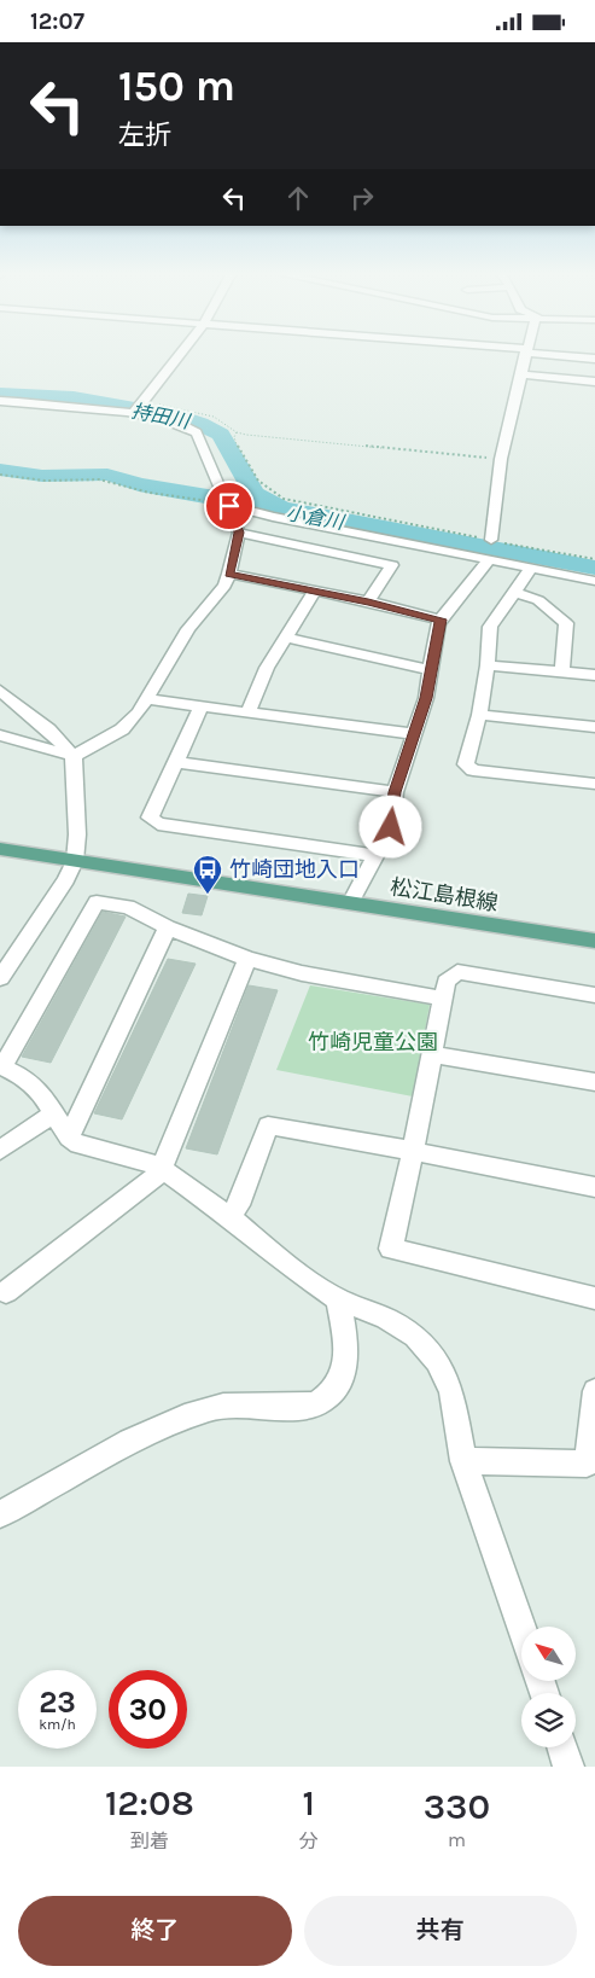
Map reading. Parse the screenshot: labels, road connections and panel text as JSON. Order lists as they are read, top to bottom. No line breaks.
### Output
{"streets":{"main road":["松江島根線"]},"water":["持田川","小倉川"],"parks":["竹崎児童公園"],"places":{"bus stop":["竹崎団地入口"]},"north":"top left","page":{"status":"12:07","turn":["150 m","左折"],"speed":"23 km/h","limit":"30","eta":["12:08","到着","1","分","330","m"],"buttons":["終了","共有"]}}
